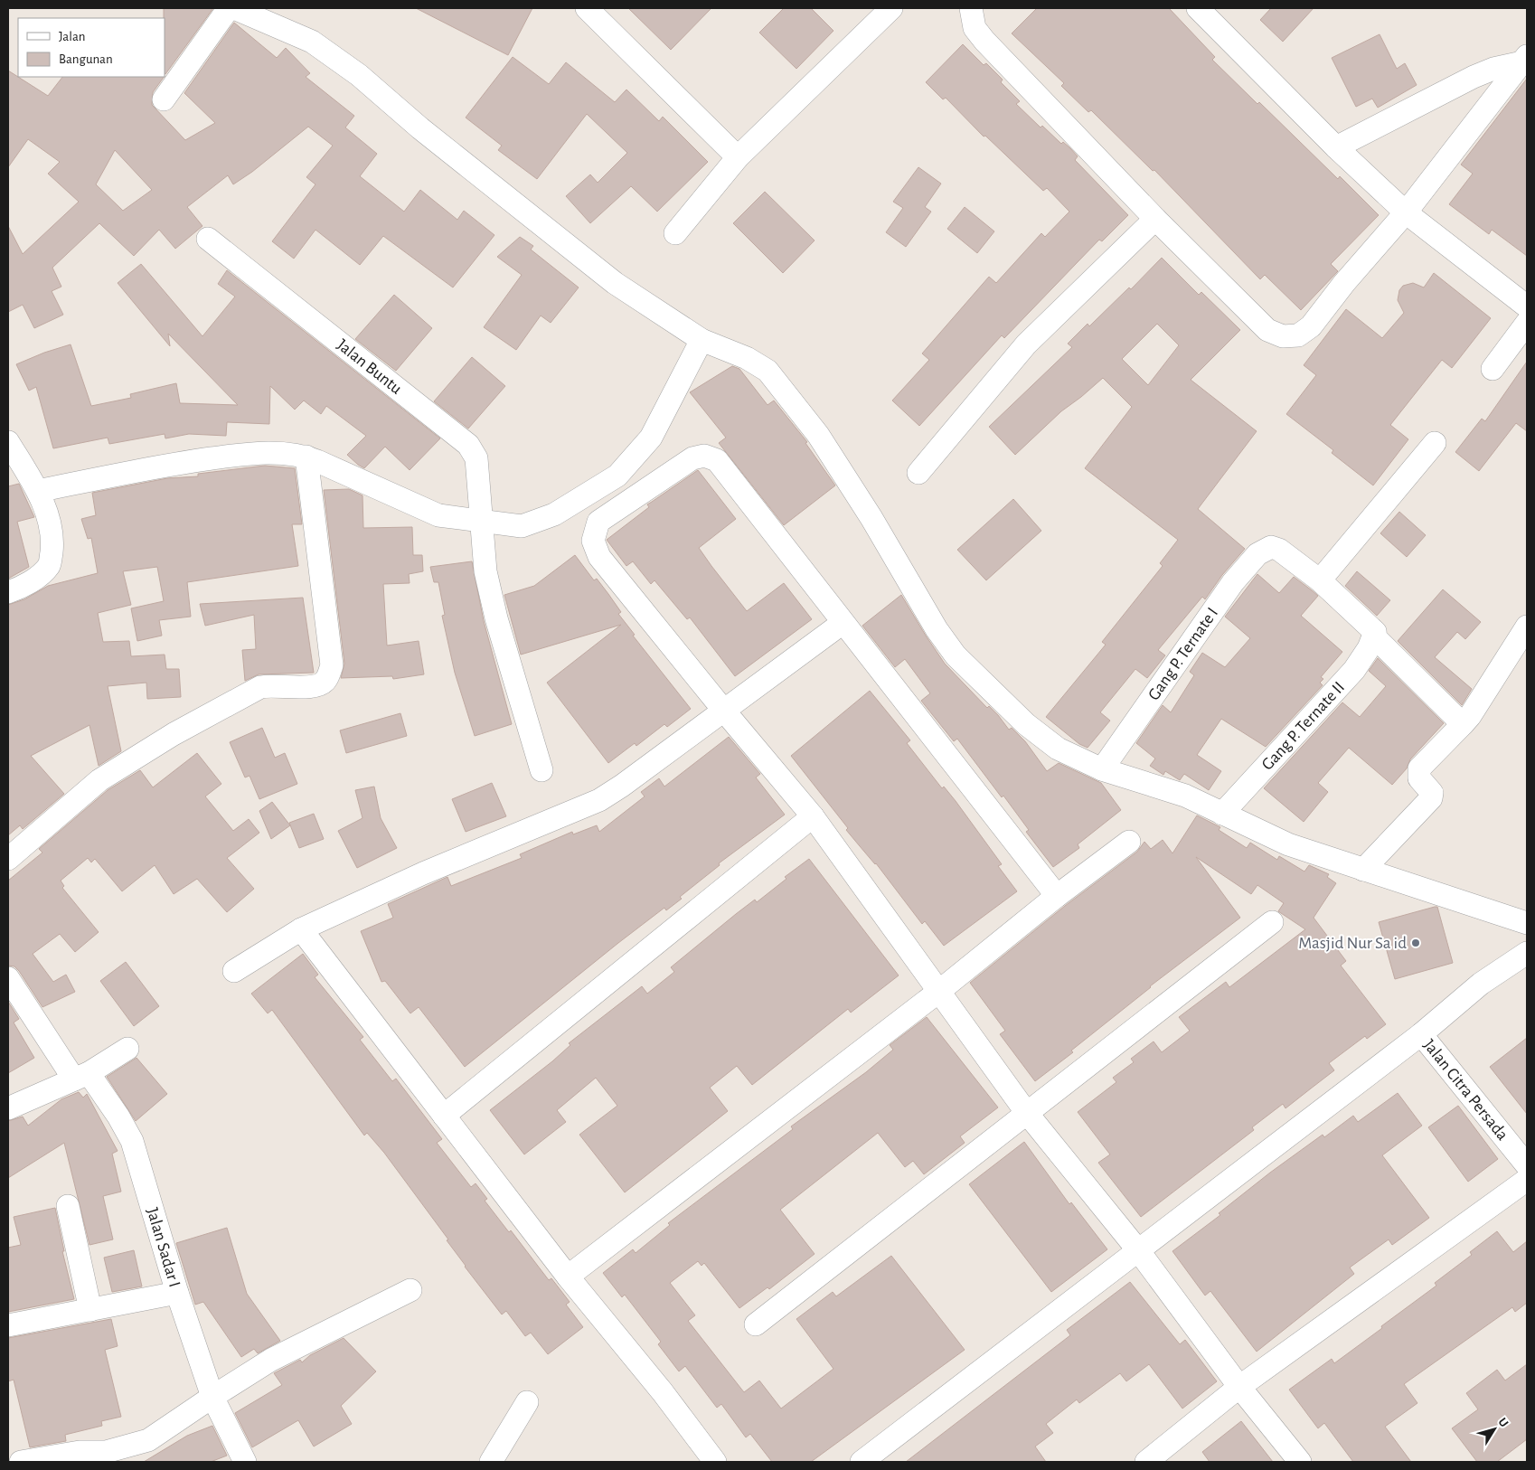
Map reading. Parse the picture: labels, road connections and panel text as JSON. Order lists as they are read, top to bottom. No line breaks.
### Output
{"streets":{"street":["Jalan Buntu","Gang P. Ternate I","Gang P. Ternate II","Jalan Citra Persada","Jalan Sadar I"]},"places":["Masjid Nur Sa id"],"legend":["Jalan","Bangunan"],"north":"top right"}
